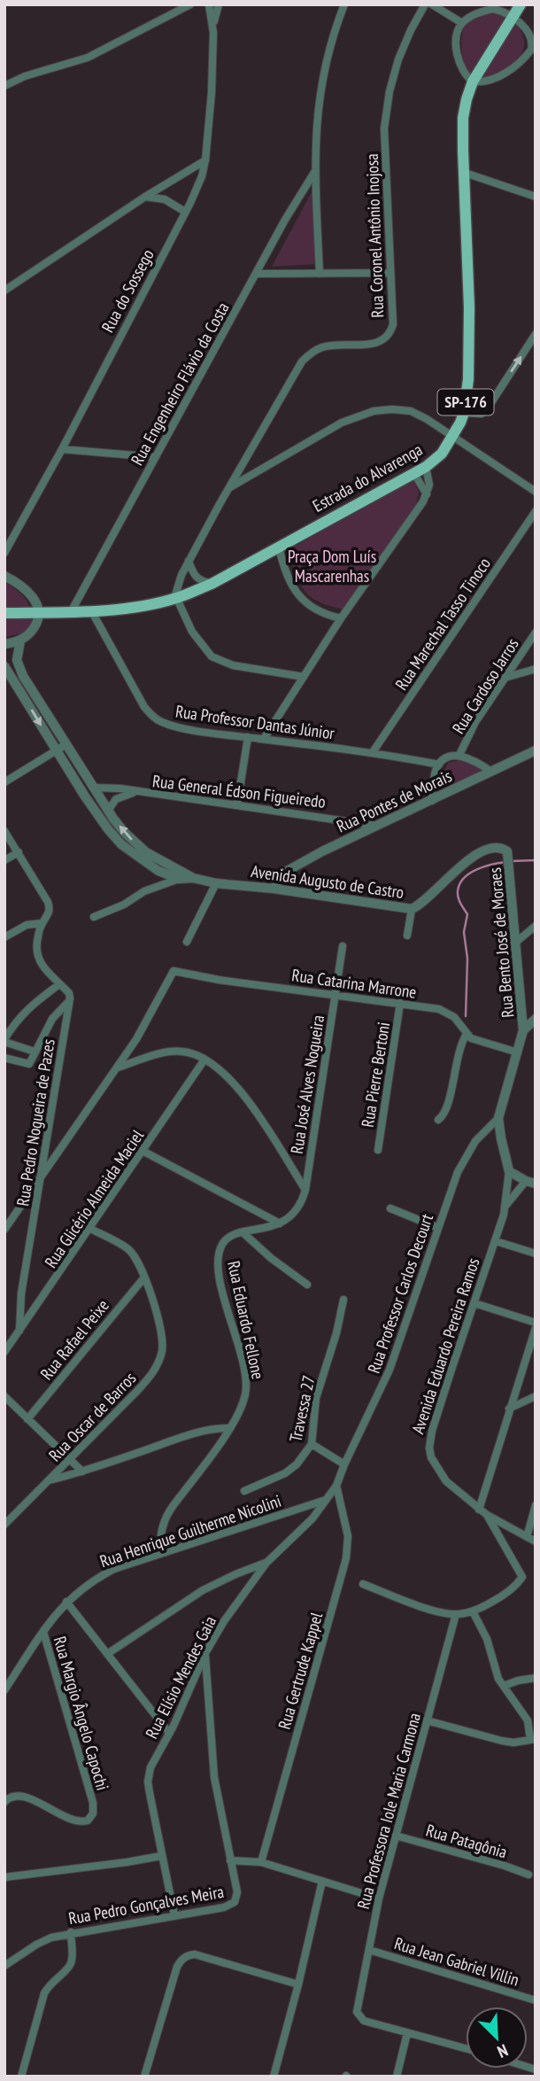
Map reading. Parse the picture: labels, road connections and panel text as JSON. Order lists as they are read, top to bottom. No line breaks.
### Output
{"streets":{"main road":["SP-176","Estrada do Alvarenga"],"street":["Rua Coronel Antônio Inojosa","Rua do Sossego","Rua Engenheiro Flávio da Costa","Rua Marechal Tasso Tinoco","Rua Cardoso Jarros","Rua Professor Dantas Júnior","Rua General Édson Figueiredo","Rua Pontes de Morais","Avenida Augusto de Castro","Rua Bento José de Moraes","Rua Catarina Marrone","Rua Pierre Bertoni","Rua José Alves Nogueira","Rua Pedro Nogueira de Pazes","Rua Glicério Almeida Maciel","Rua Professor Carlos Decourt","Rua Eduardo Fellone","Rua Rafael Peixe","Avenida Eduardo Pereira Ramos","Travessa 27","Rua Oscar de Barros","Rua Henrique Guilherme Nicolini","Rua Gertrude Kappel","Rua Elísio Mendes Gaia","Rua Margio Ângelo Capochi","Rua Professora Iole Maria Carmona","Rua Patagônia","Rua Pedro Gonçalves Meira","Rua Jean Gabriel Villin"]},"crossings":[["Rua Coronel Antônio Inojosa","Estrada do Alvarenga"],["Rua Engenheiro Flávio da Costa","Estrada do Alvarenga"],["Estrada do Alvarenga","Rua Professor Dantas Júnior"],["Rua Marechal Tasso Tinoco","Rua Professor Dantas Júnior"],["Rua General Édson Figueiredo","Rua Pontes de Morais"],["Rua General Édson Figueiredo","Avenida Augusto de Castro"],["Rua Pontes de Morais","Avenida Augusto de Castro"],["Avenida Augusto de Castro","Rua Bento José de Moraes"],["Rua Bento José de Moraes","Avenida Eduardo Pereira Ramos"],["Rua Catarina Marrone","Rua Pierre Bertoni"],["Rua Catarina Marrone","Rua José Alves Nogueira"],["Rua Catarina Marrone","Avenida Eduardo Pereira Ramos"],["Rua Pedro Nogueira de Pazes","Rua Glicério Almeida Maciel"],["Rua Glicério Almeida Maciel","Rua Oscar de Barros"],["Rua Professor Carlos Decourt","Avenida Eduardo Pereira Ramos"],["Rua Professor Carlos Decourt","Rua Gertrude Kappel"],["Rua Professor Carlos Decourt","Rua Elísio Mendes Gaia"],["Rua Eduardo Fellone","Rua Henrique Guilherme Nicolini"],["Rua Rafael Peixe","Rua Oscar de Barros"],["Rua Henrique Guilherme Nicolini","Rua Elísio Mendes Gaia"],["Rua Henrique Guilherme Nicolini","Rua Margio Ângelo Capochi"],["Rua Gertrude Kappel","Rua Elísio Mendes Gaia"],["Rua Elísio Mendes Gaia","Rua Pedro Gonçalves Meira"],["Rua Professora Iole Maria Carmona","Rua Patagônia"],["Rua Professora Iole Maria Carmona","Rua Jean Gabriel Villin"]],"parks":["Praça Dom Luís Mascarenhas"],"north":"bottom right"}
